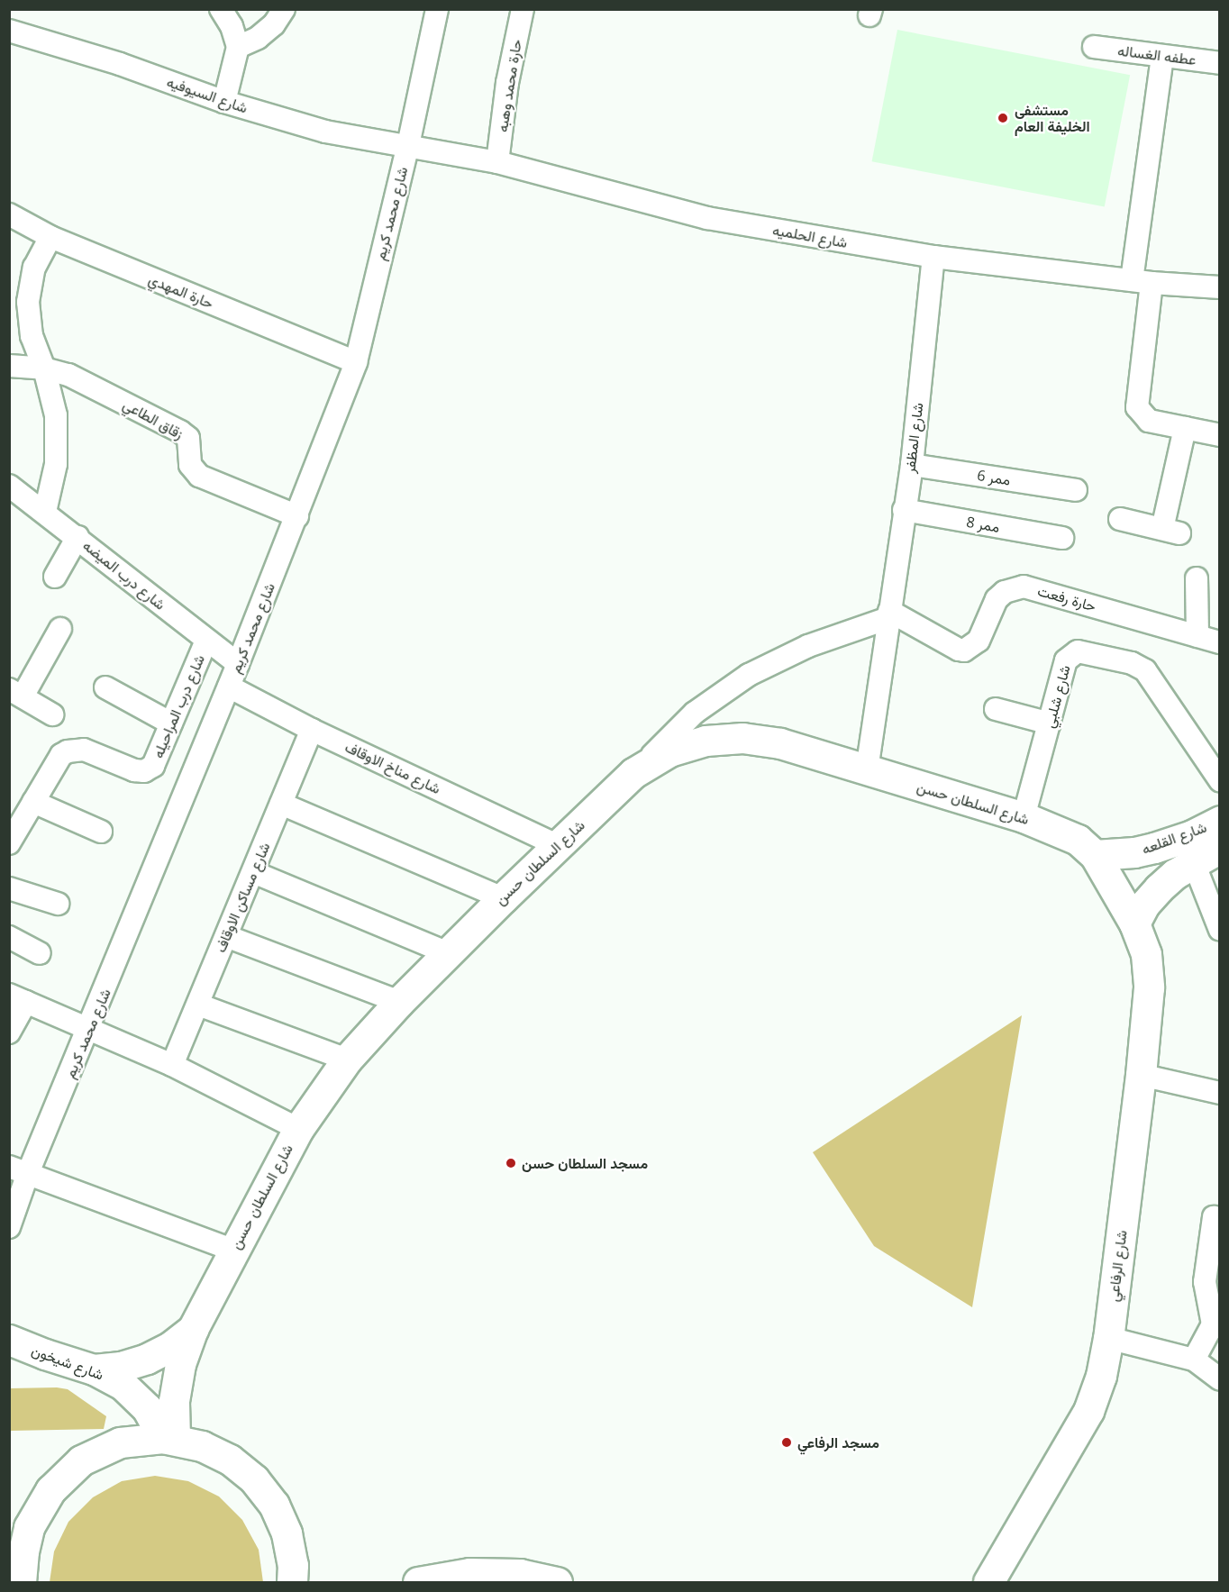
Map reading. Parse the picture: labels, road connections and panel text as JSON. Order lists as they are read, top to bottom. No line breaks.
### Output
{"streets":{"main road":["شارع السلطان حسن","شارع القلعه","شارع الرفاعي","شارع شيخون"],"street":["عطفه الغساله","حارة محمد وهبه","شارع السيوفيه","شارع محمد كريم","شارع الحلميه","حارة المهدي","زقاق الطاعي","شارع المظفر","ممر 6","ممر 8","شارع درب الميضه","حارة رفعت","شارع شلبي","شارع درب المراحيله","شارع مناخ الاوقاف","شارع مساكن الاوقاف"]},"crossings":[["حارة محمد وهبه","شارع الحلميه"],["شارع السيوفيه","شارع محمد كريم"],["شارع السيوفيه","شارع الحلميه"],["شارع محمد كريم","شارع الحلميه"],["شارع محمد كريم","حارة المهدي"],["شارع محمد كريم","زقاق الطاعي"],["شارع محمد كريم","شارع درب الميضه"],["شارع محمد كريم","شارع مناخ الاوقاف"],["شارع الحلميه","شارع المظفر"],["شارع المظفر","ممر 6"],["شارع المظفر","ممر 8"],["شارع المظفر","حارة رفعت"],["شارع المظفر","شارع السلطان حسن"],["شارع درب الميضه","شارع درب المراحيله"],["شارع شلبي","شارع السلطان حسن"],["شارع مناخ الاوقاف","شارع السلطان حسن"],["شارع مناخ الاوقاف","شارع مساكن الاوقاف"],["شارع السلطان حسن","شارع القلعه"],["شارع السلطان حسن","شارع الرفاعي"],["شارع السلطان حسن","شارع شيخون"],["شارع القلعه","شارع الرفاعي"]],"places":["مستشفى الخليفة العام","مسجد السلطان حسن","مسجد الرفاعي"]}
